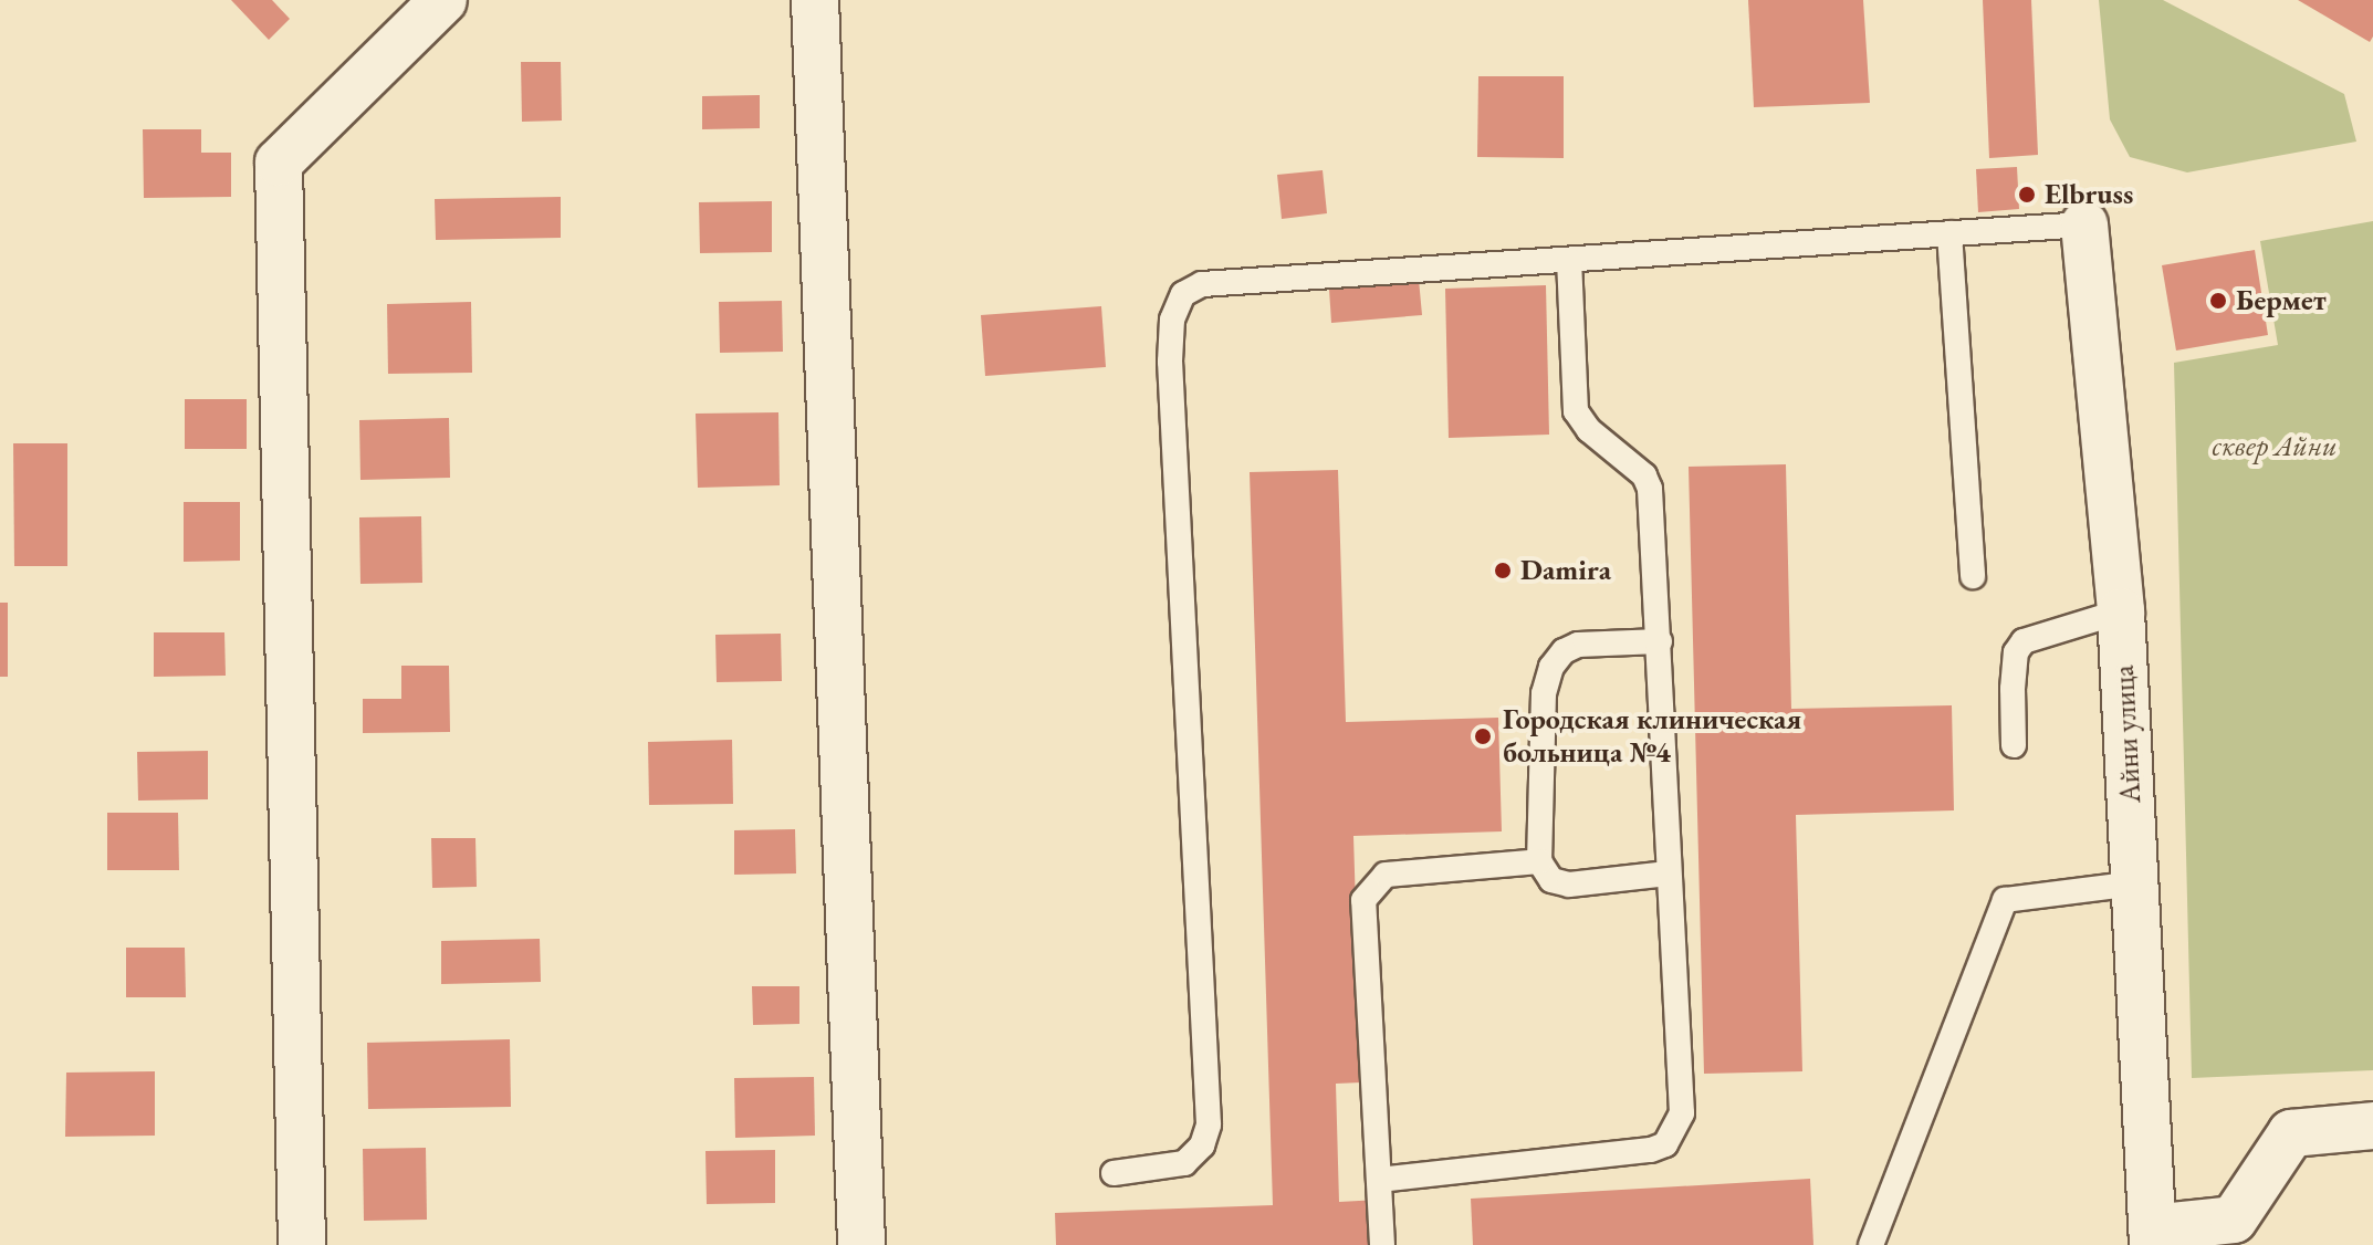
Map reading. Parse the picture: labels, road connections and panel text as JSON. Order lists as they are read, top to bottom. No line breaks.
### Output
{"streets":{"street":["Айни улица"]},"parks":["сквер Айни"],"places":["Elbruss","Бермет","Damira","Городская клиническая больница №4"]}
